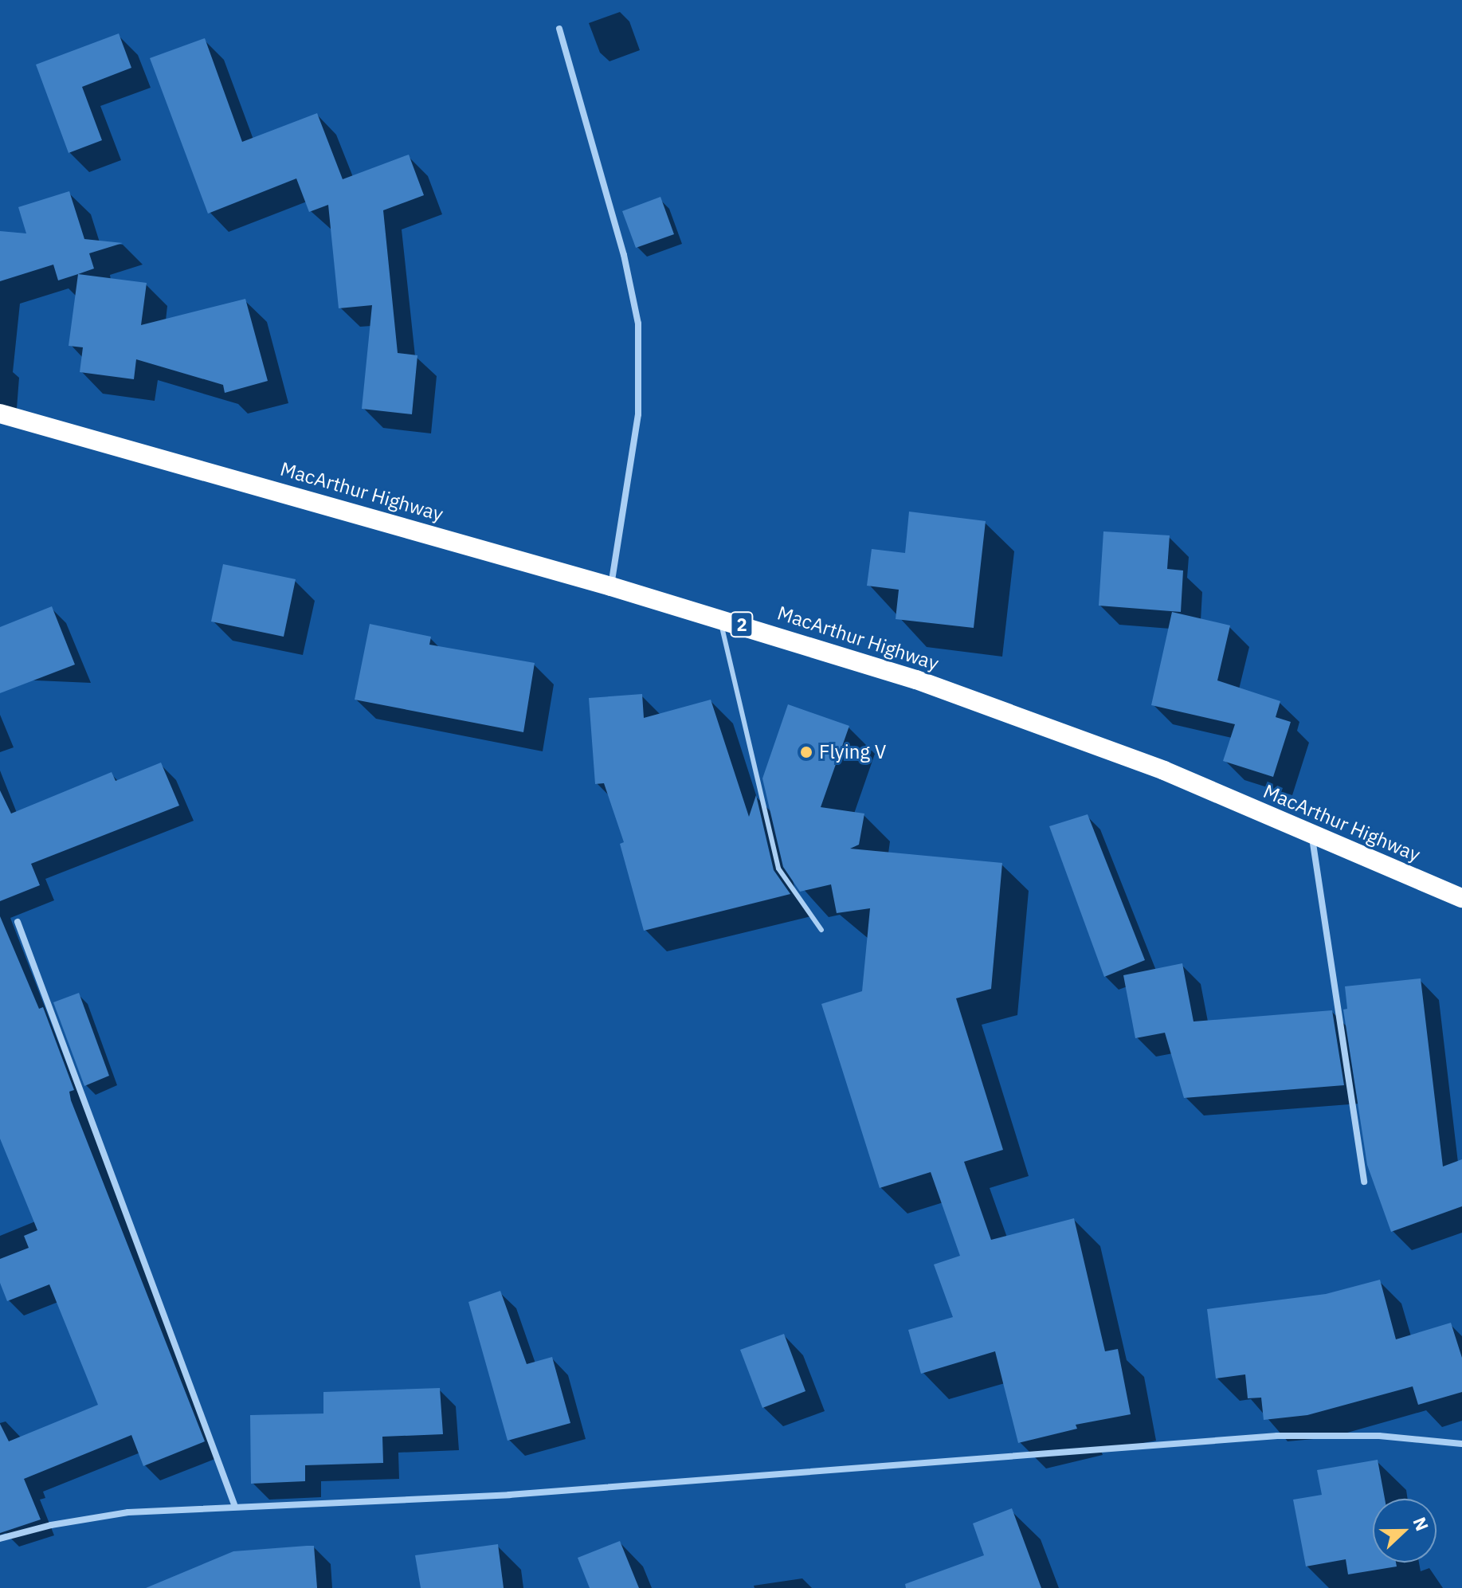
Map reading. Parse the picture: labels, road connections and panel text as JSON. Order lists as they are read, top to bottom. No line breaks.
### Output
{"streets":{"highway":["MacArthur Highway","2"]},"places":["Flying V"],"north":"right"}
